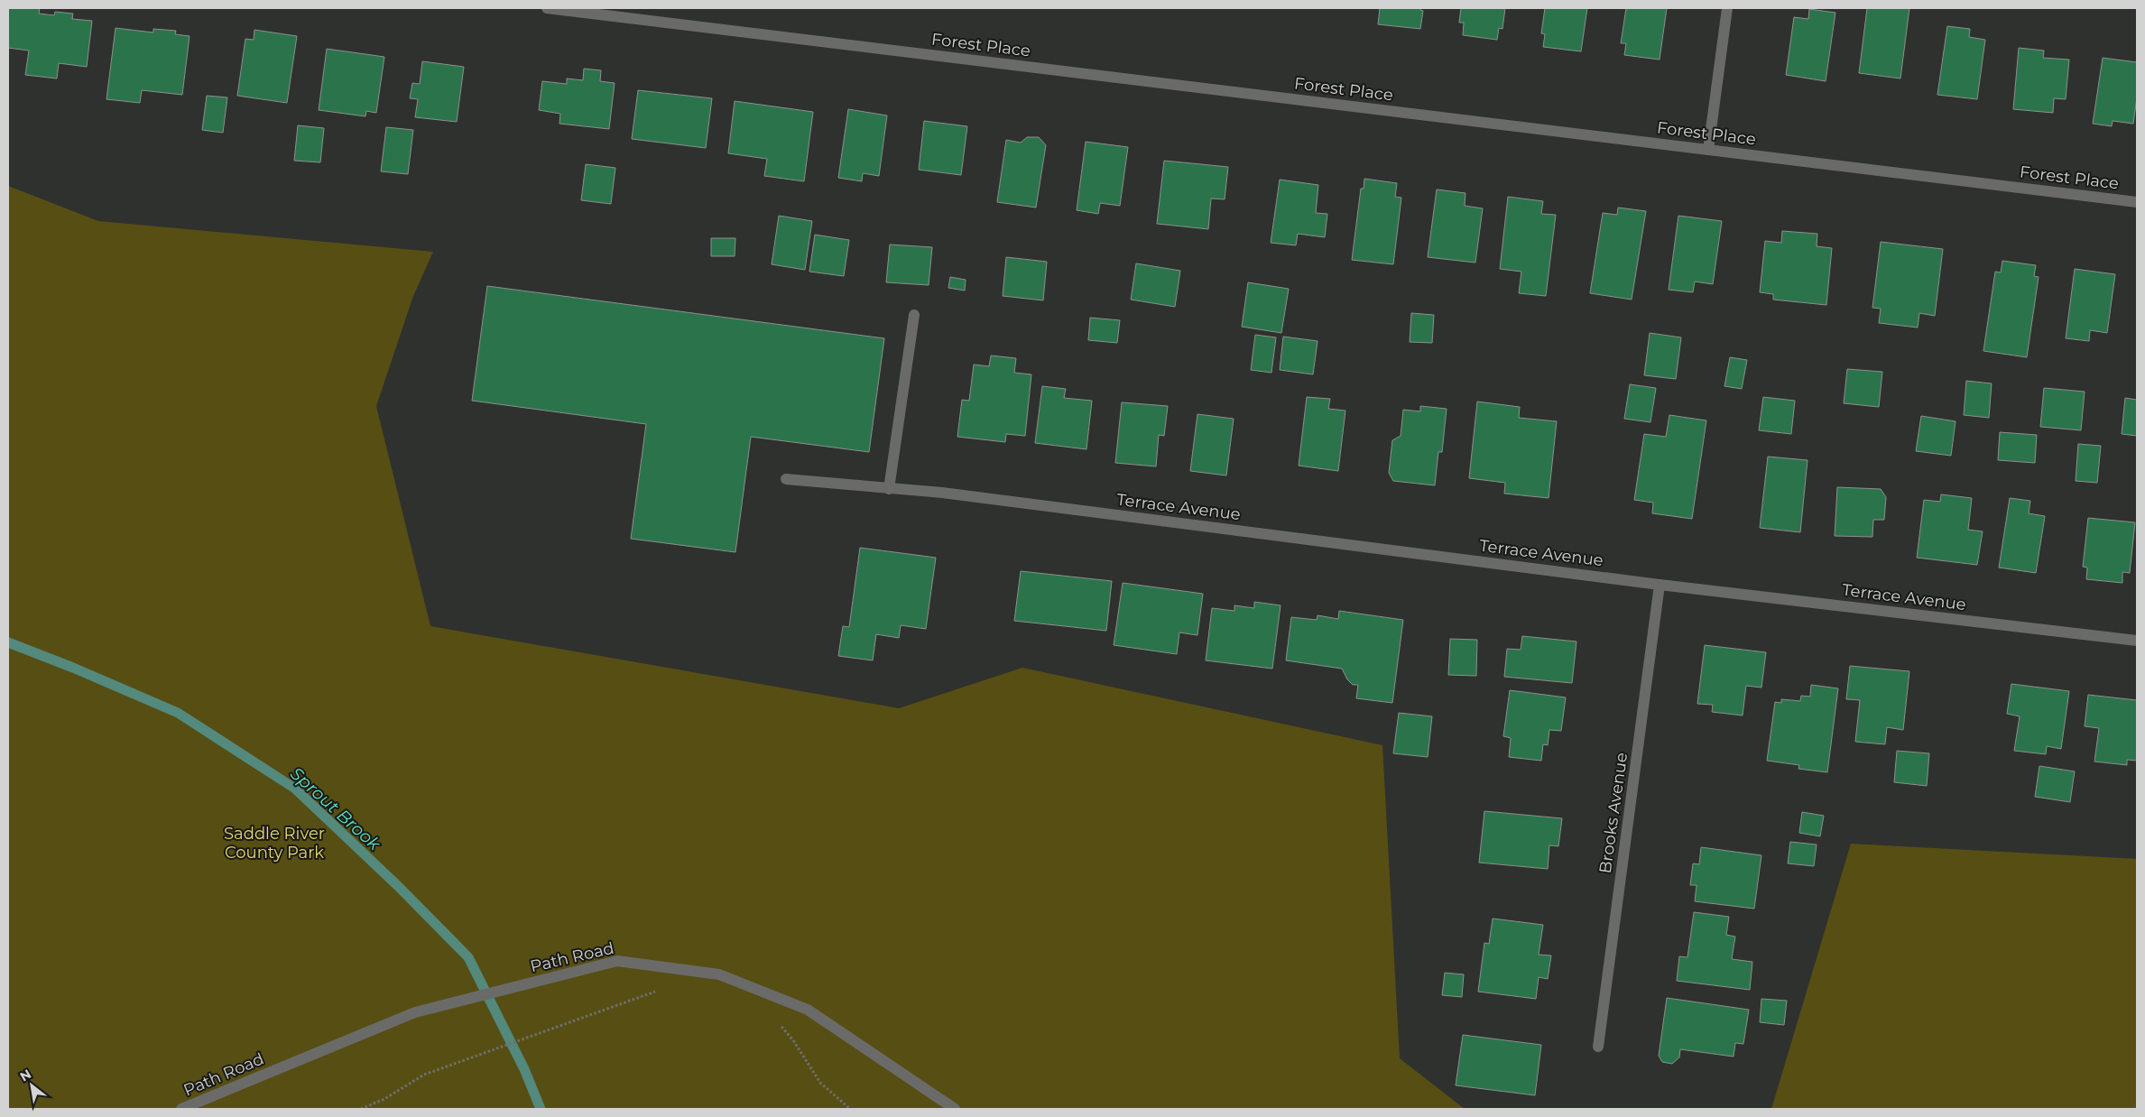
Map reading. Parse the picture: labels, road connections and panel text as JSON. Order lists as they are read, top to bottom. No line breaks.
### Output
{"streets":{"street":["Forest Place","Terrace Avenue","Brooks Avenue","Path Road"]},"crossings":[["Terrace Avenue","Brooks Avenue"]],"water":["Sprout Brook"],"parks":["Saddle River County Park"],"north":"top left"}
